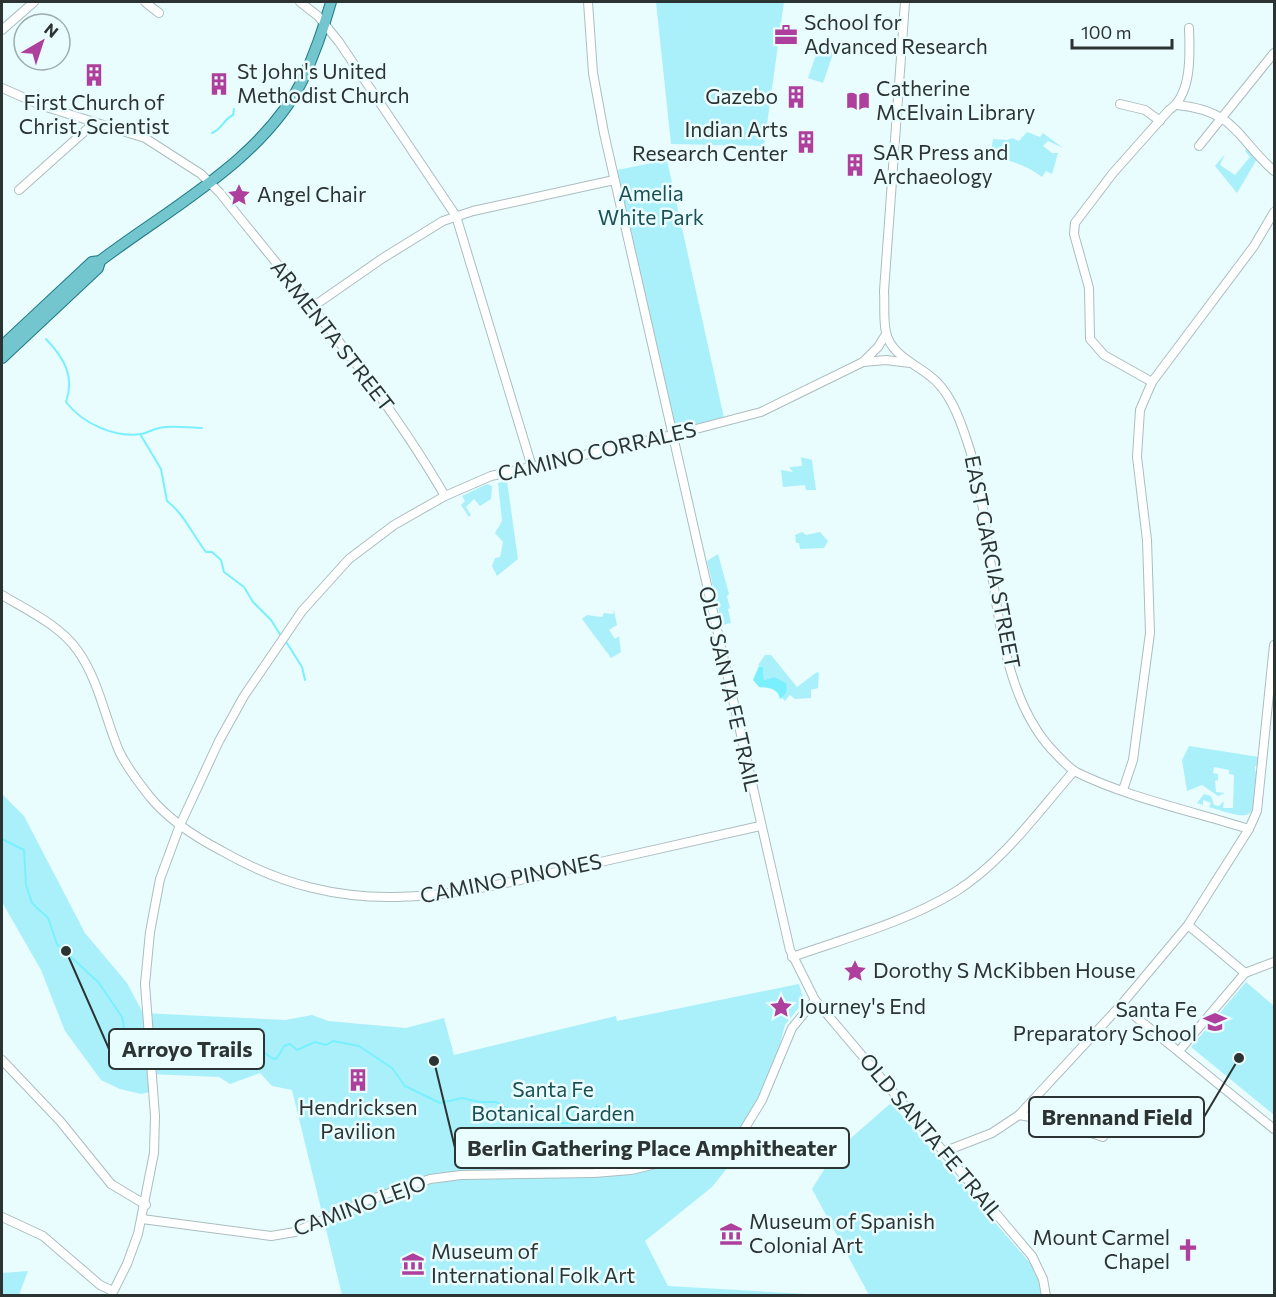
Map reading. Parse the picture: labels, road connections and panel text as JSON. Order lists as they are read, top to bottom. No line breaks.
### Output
{"streets":{"street":["ARMENTA STREET","CAMINO CORRALES","EAST GARCIA STREET","OLD SANTA FE TRAIL","CAMINO PINONES","CAMINO LEJO"]},"crossings":[["ARMENTA STREET","CAMINO CORRALES"],["CAMINO CORRALES","EAST GARCIA STREET"],["CAMINO CORRALES","OLD SANTA FE TRAIL"],["CAMINO CORRALES","CAMINO PINONES"],["CAMINO CORRALES","CAMINO LEJO"],["OLD SANTA FE TRAIL","CAMINO PINONES"],["OLD SANTA FE TRAIL","CAMINO LEJO"]],"parks":["Amelia White Park","Santa Fe Botanical Garden"],"places":{"office":["School for Advanced Research"],"building":["First Church of Christ, Scientist","St John's United Methodist Church","Gazebo","Indian Arts Research Center","SAR Press and Archaeology","Hendricksen Pavilion"],"library":["Catherine McElvain Library"],"place":["Angel Chair","Dorothy S McKibben House","Journey's End"],"other":["Arroyo Trails","Brennand Field","Berlin Gathering Place Amphitheater"],"school or university":["Santa Fe Preparatory School"],"museum":["Museum of Spanish Colonial Art","Museum of International Folk Art"],"church":["Mount Carmel Chapel"]},"scale_bar":"100 m","north":"top right"}
